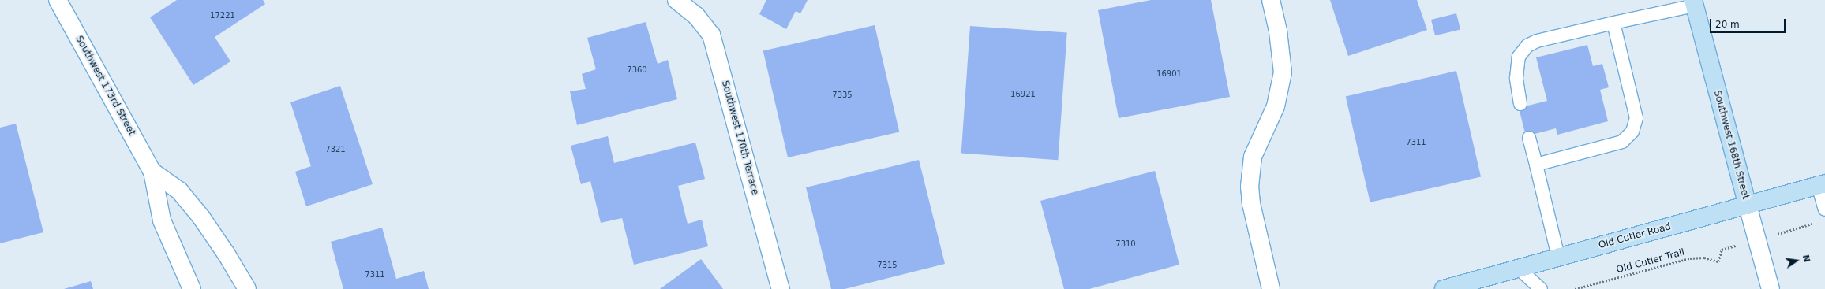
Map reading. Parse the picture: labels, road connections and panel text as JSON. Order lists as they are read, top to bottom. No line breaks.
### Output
{"streets":{"main road":["Southwest 168th Street","Old Cutler Road"],"street":["Southwest 173rd Street","Southwest 170th Terrace"],"path":["Old Cutler Trail"]},"crossings":[["Southwest 168th Street","Old Cutler Road"]],"house_numbers":["17221","7360","16901","16921","7335","7311","7321","7310","7315","7311"],"scale_bar":"20 m","north":"right"}
